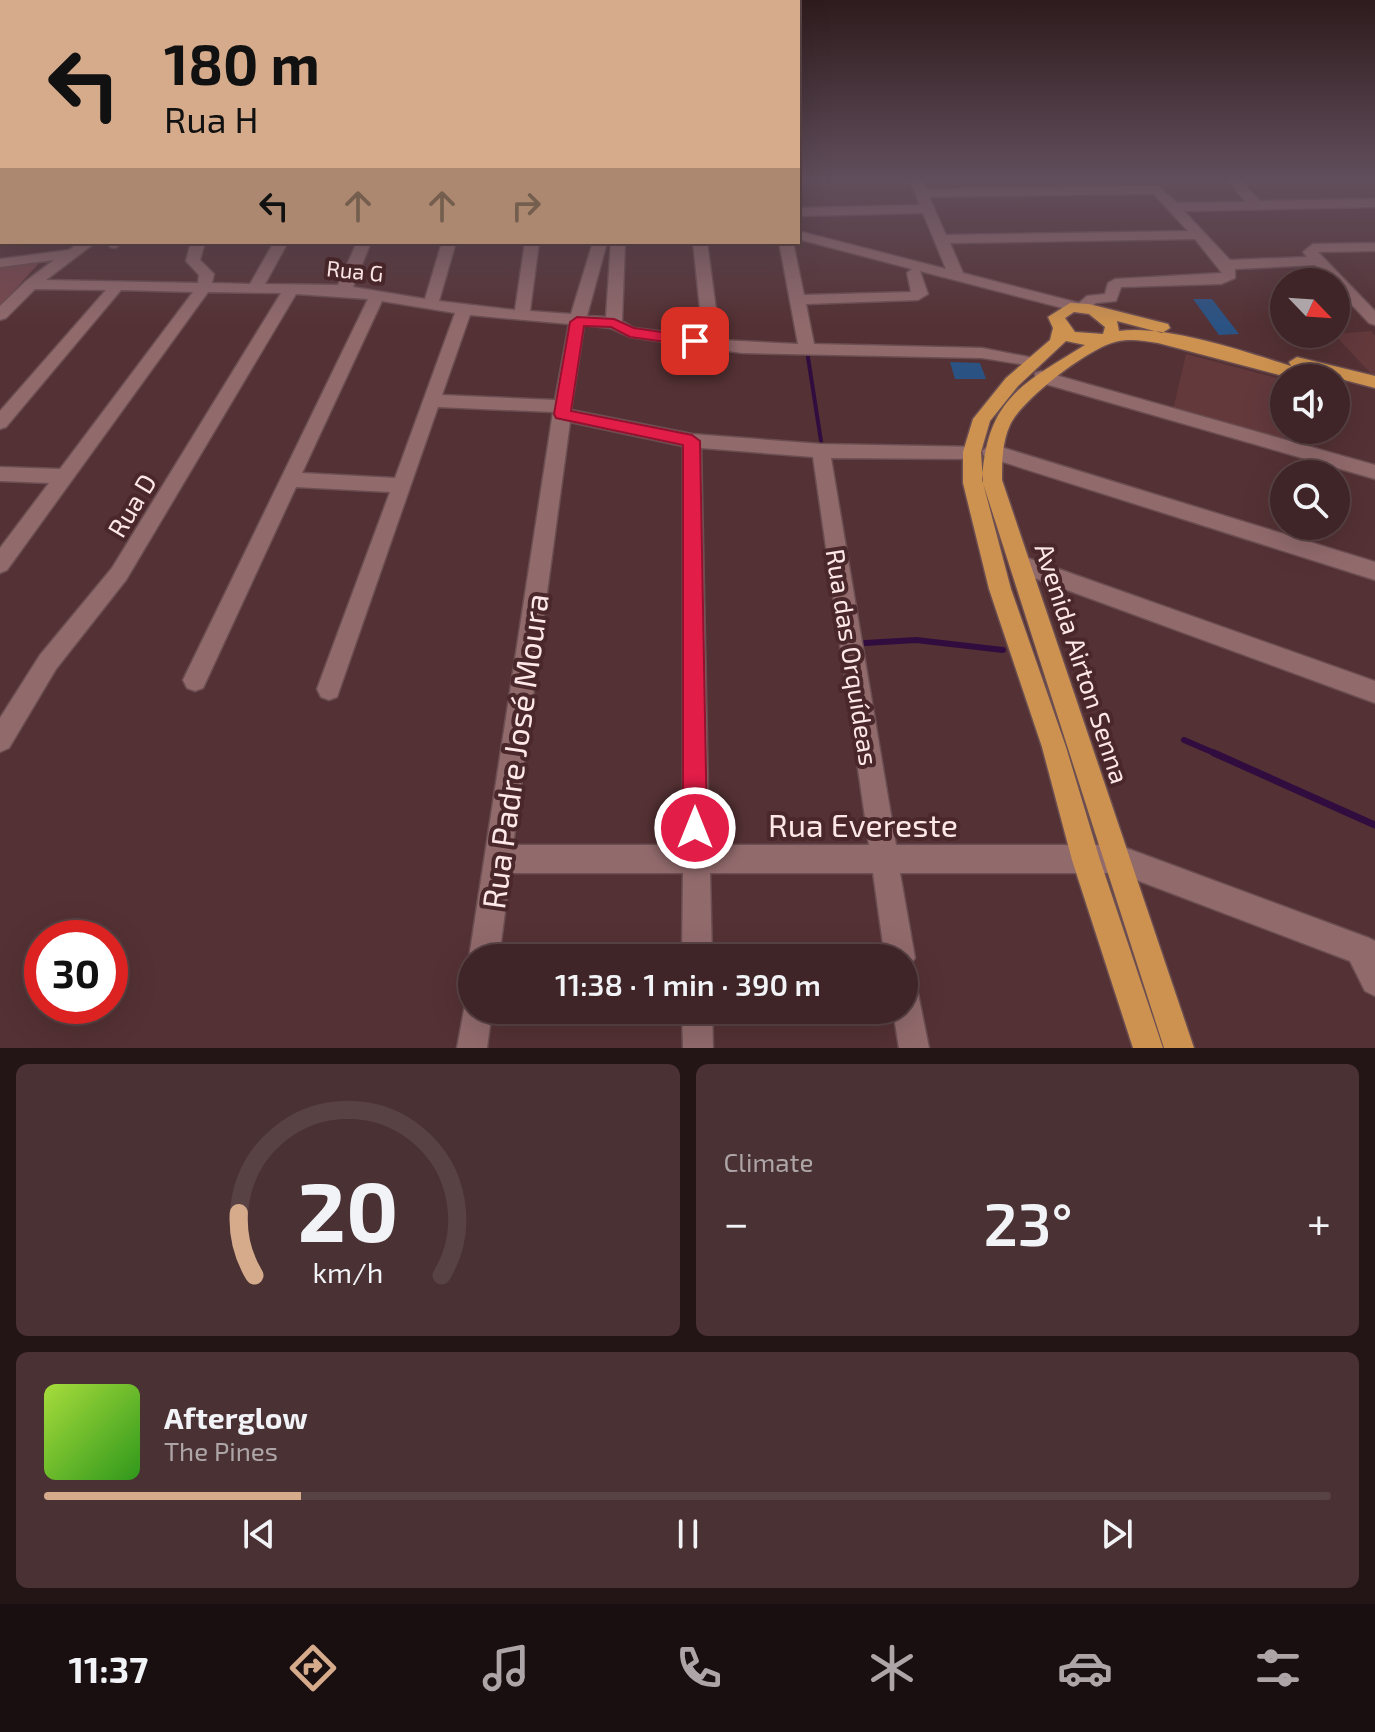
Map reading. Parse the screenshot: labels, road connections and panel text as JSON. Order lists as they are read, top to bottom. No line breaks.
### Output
{"streets":{"main road":["Avenida Airton Senna"],"street":["Rua G","Rua D","Rua das Orquídeas","Rua Padre José Moura","Rua Evereste"]},"crossings":[["Rua G","Rua D"],["Rua G","Avenida Airton Senna"],["Rua G","Rua Padre José Moura"],["Rua das Orquídeas","Rua Evereste"],["Avenida Airton Senna","Rua Evereste"],["Rua Padre José Moura","Rua Evereste"]],"north":"bottom right","page":{"turn":["180 m","Rua H"],"limit":"30","trip":"11:38 · 1 min · 390 m","tile":"Climate","heat":["−","23°","+"],"song":["Afterglow","The Pines"],"tabs":"11:37","gauge":["20","km/h"]}}
